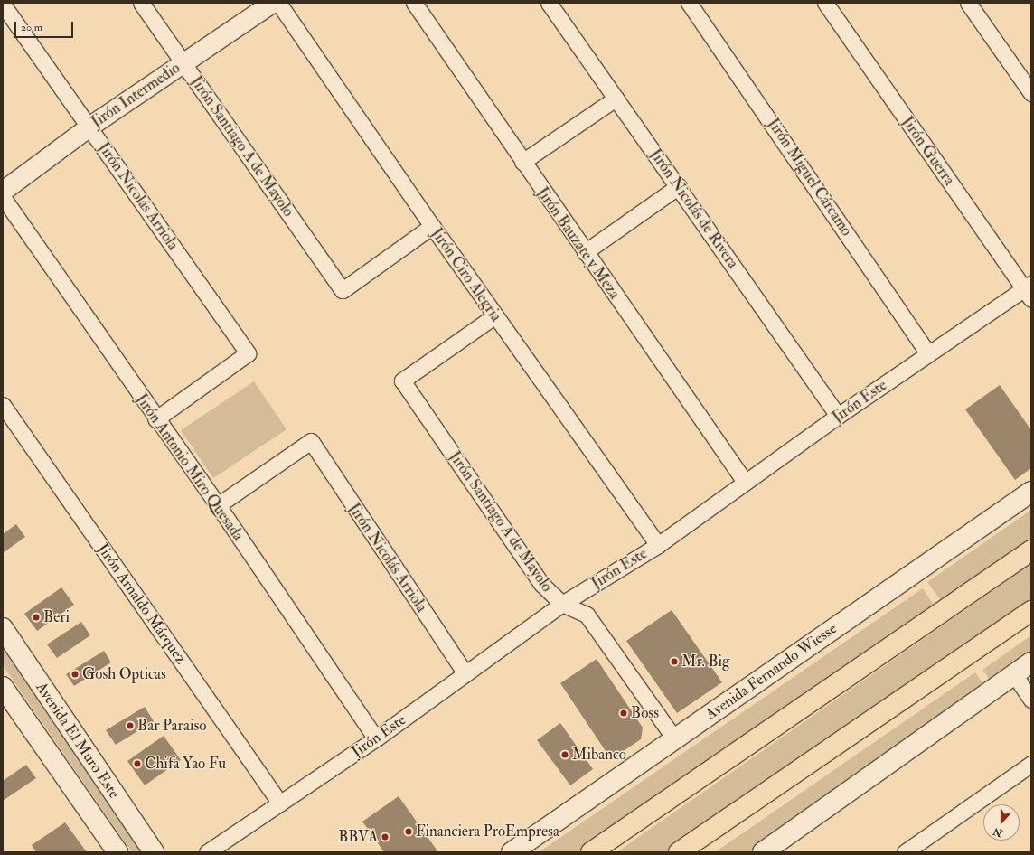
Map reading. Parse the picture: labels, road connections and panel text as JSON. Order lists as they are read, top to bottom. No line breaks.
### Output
{"streets":{"main road":["Avenida Fernando Wiesse","Avenida El Muro Este"],"street":["Jirón Intermedio","Jirón Santiago A de Mayolo","Jirón Guerra","Jirón Miguel Cárcamo","Jirón Nicolás Arriola","Jirón Nicolás de Rivera","Jirón Bauzate y Meza","Jirón Ciro Alegria","Jirón Este","Jirón Antonio Miro Quesada","Jirón Arnaldo Márquez"]},"crossings":[["Jirón Intermedio","Jirón Santiago A de Mayolo"],["Jirón Intermedio","Jirón Nicolás Arriola"],["Jirón Santiago A de Mayolo","Jirón Ciro Alegria"],["Jirón Santiago A de Mayolo","Jirón Este"],["Jirón Santiago A de Mayolo","Avenida Fernando Wiesse"],["Jirón Guerra","Jirón Este"],["Jirón Miguel Cárcamo","Jirón Este"],["Jirón Nicolás Arriola","Jirón Este"],["Jirón Nicolás Arriola","Jirón Antonio Miro Quesada"],["Jirón Nicolás de Rivera","Jirón Este"],["Jirón Bauzate y Meza","Jirón Este"],["Jirón Ciro Alegria","Jirón Este"],["Jirón Este","Jirón Antonio Miro Quesada"],["Jirón Este","Jirón Arnaldo Márquez"]],"places":["Beri","Mr. Big","Gosh Opticas","Boss","Bar Paraiso","Mibanco","Chifa Yao Fu","Financiera ProEmpresa","BBVA"],"scale_bar":"20 m","north":"bottom"}
